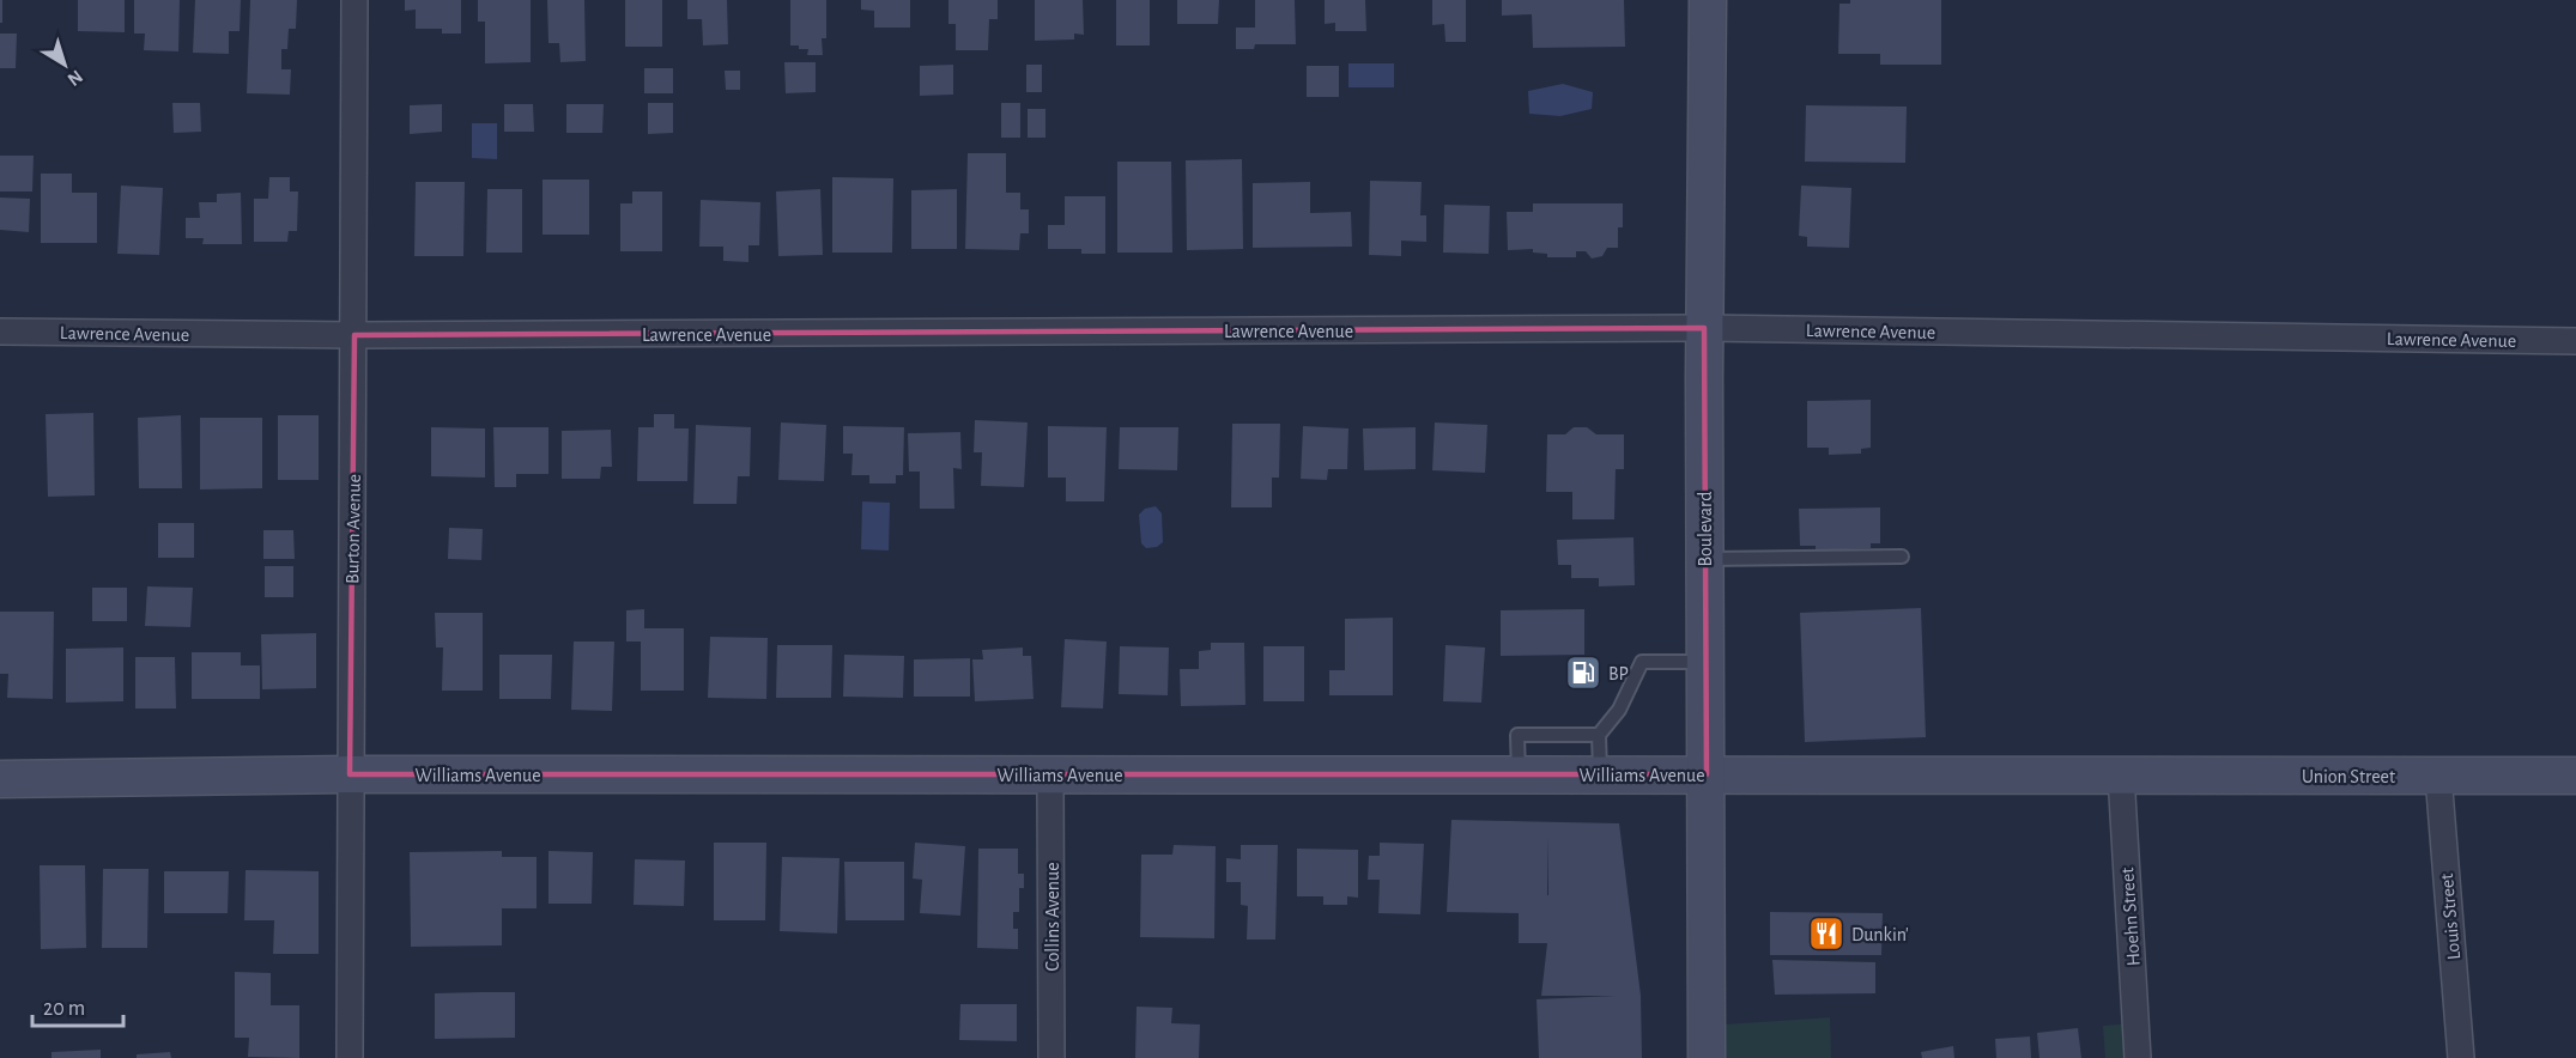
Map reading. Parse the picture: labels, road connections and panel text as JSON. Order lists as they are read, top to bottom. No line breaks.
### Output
{"streets":{"street":["Lawrence Avenue","Burton Avenue","Boulevard","Williams Avenue","Union Street","Collins Avenue","Hoehn Street","Louis Street"]},"crossings":[["Lawrence Avenue","Burton Avenue"],["Lawrence Avenue","Boulevard"],["Burton Avenue","Williams Avenue"],["Boulevard","Williams Avenue"],["Williams Avenue","Union Street"],["Williams Avenue","Collins Avenue"],["Williams Avenue","Hoehn Street"],["Union Street","Hoehn Street"],["Union Street","Louis Street"]],"places":{"fuel station":["BP"],"restaurant":["Dunkin'"]},"scale_bar":"20 m","north":"bottom right"}
